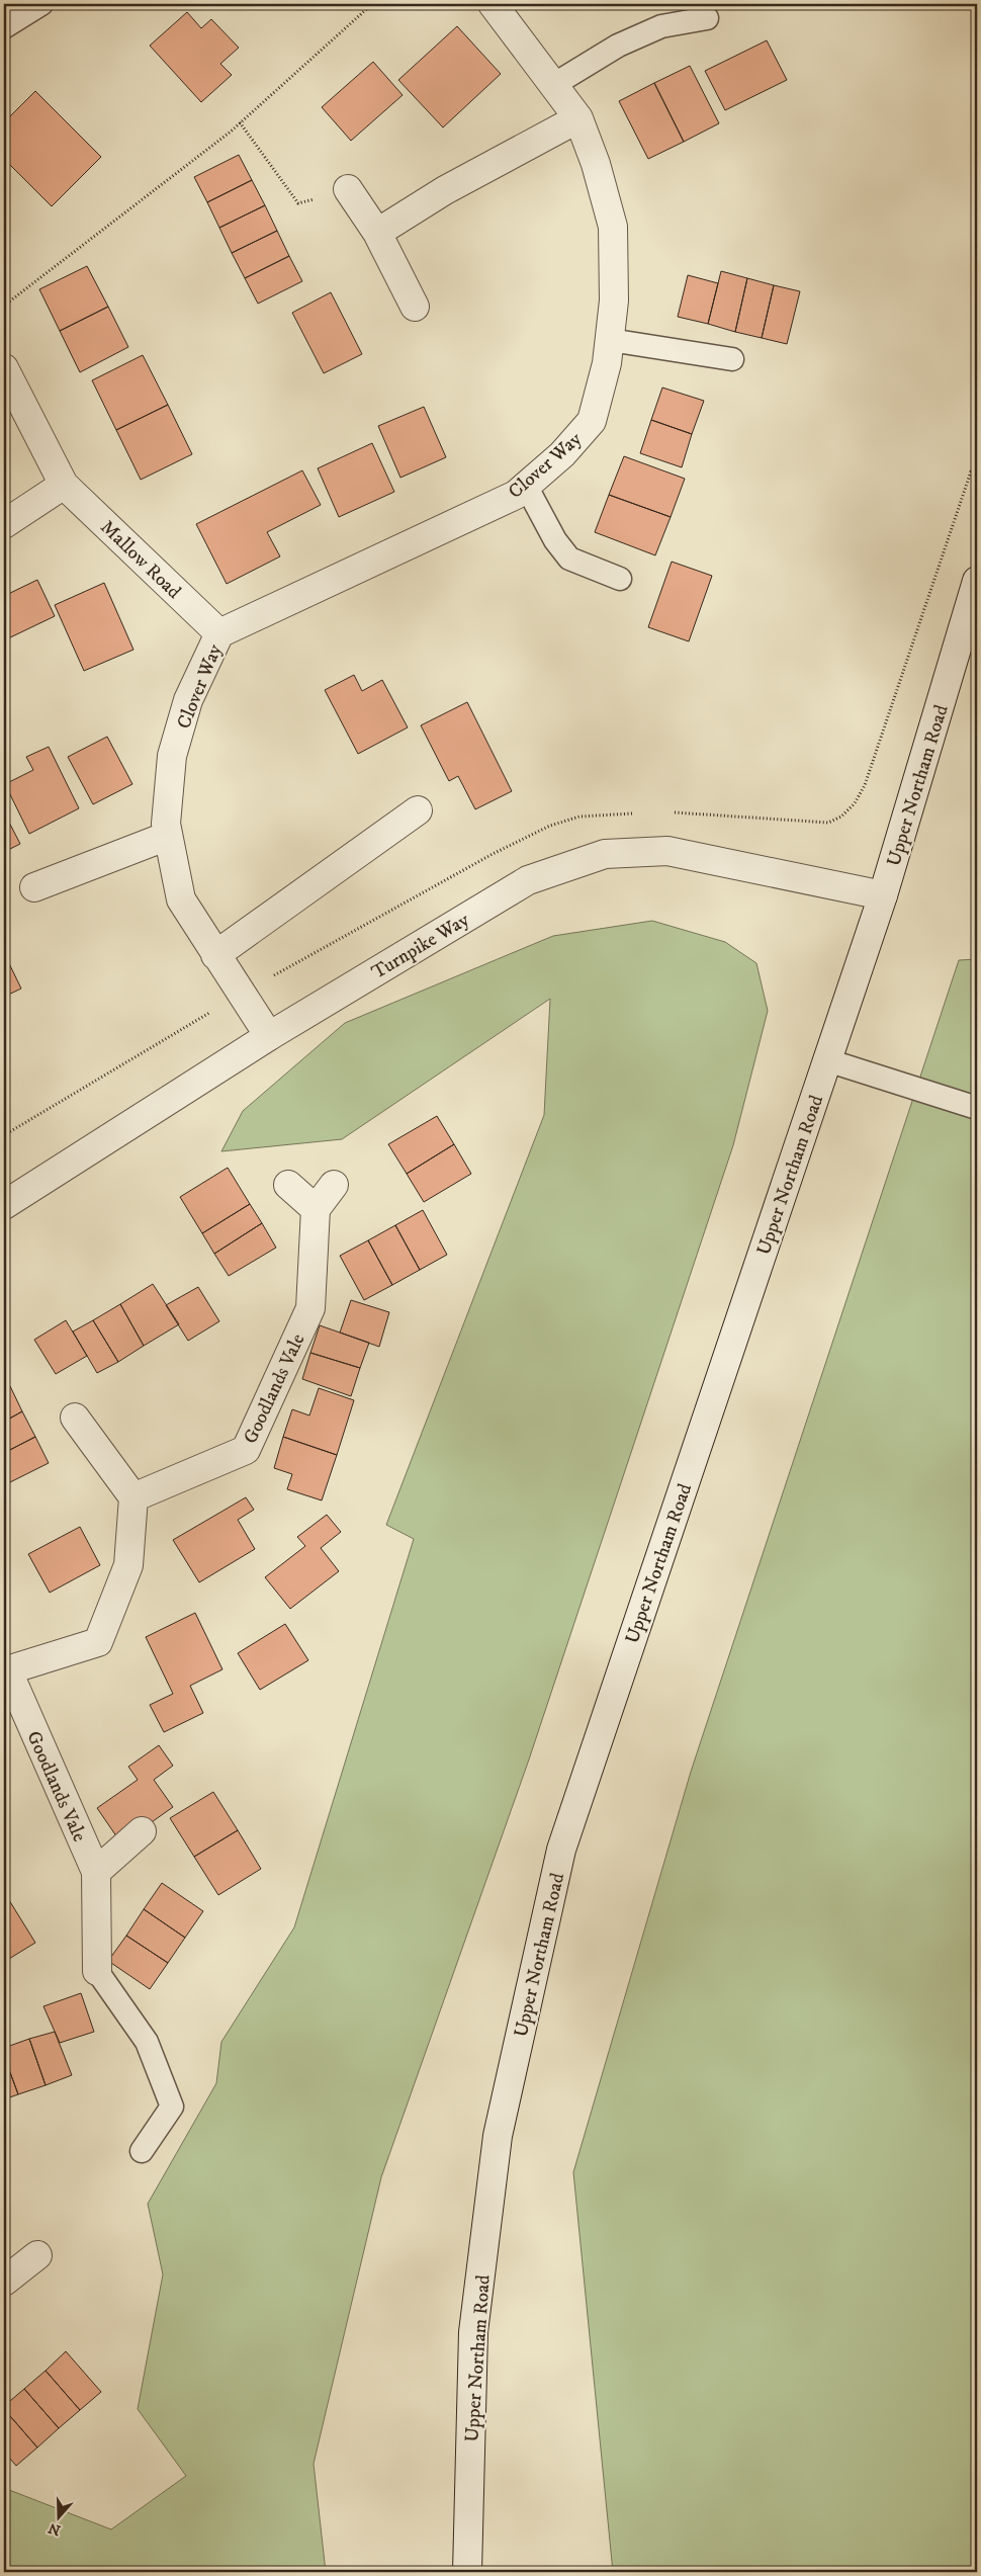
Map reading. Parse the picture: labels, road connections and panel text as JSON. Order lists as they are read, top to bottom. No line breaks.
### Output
{"streets":{"street":["Clover Way","Mallow Road","Upper Northam Road","Turnpike Way","Goodlands Vale"]},"crossings":[["Clover Way","Mallow Road"],["Clover Way","Turnpike Way"],["Upper Northam Road","Turnpike Way"]],"north":"bottom"}
